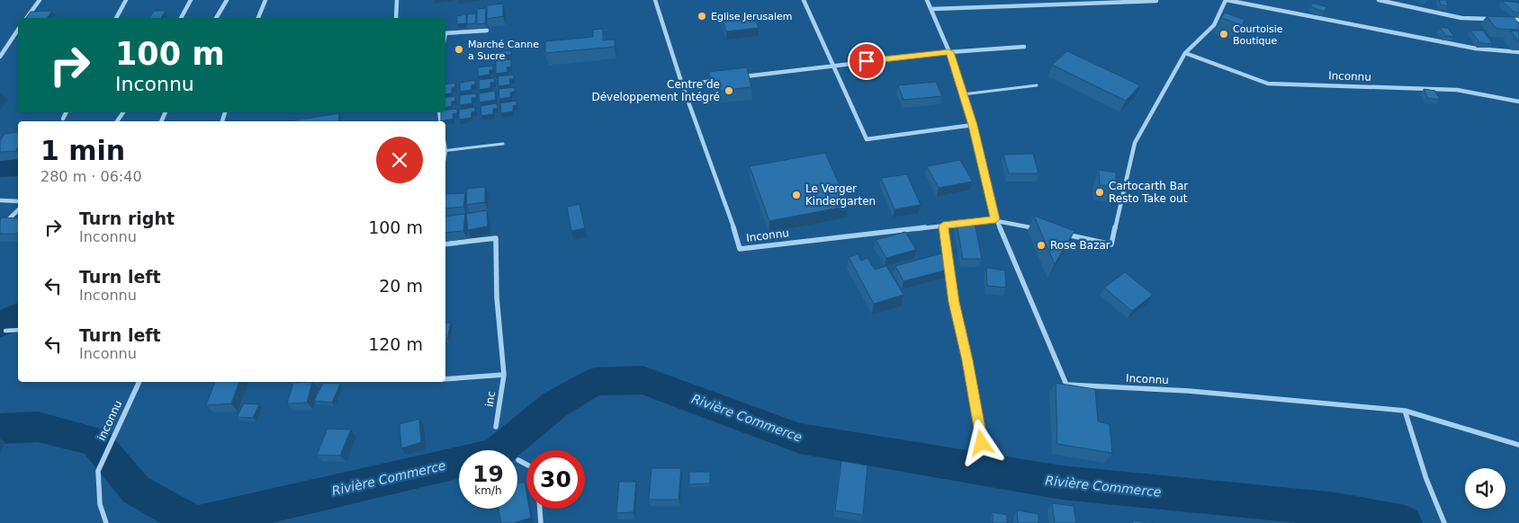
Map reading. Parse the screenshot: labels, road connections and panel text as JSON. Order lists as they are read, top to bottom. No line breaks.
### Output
{"streets":{"street":["Inconnu","inc","inconnu"]},"water":["Rivière Commerce"],"places":["Eglise Jerusalem","Courtoisie Boutique","Marché Canne a Sucre","Centre de Développement Intégré","Cartocarth Bar Resto Take out","Le Verger Kindergarten","Rose Bazar"],"page":{"turn":["100 m","Inconnu"],"heading":["1 min","280 m · 06:40"],"list":[{"name":"Turn right","note":"Inconnu","value":"100 m"},{"name":"Turn left","note":"Inconnu","value":"20 m"},{"name":"Turn left","note":"Inconnu","value":"120 m"}],"speed":"19 km/h","limit":"30"}}
